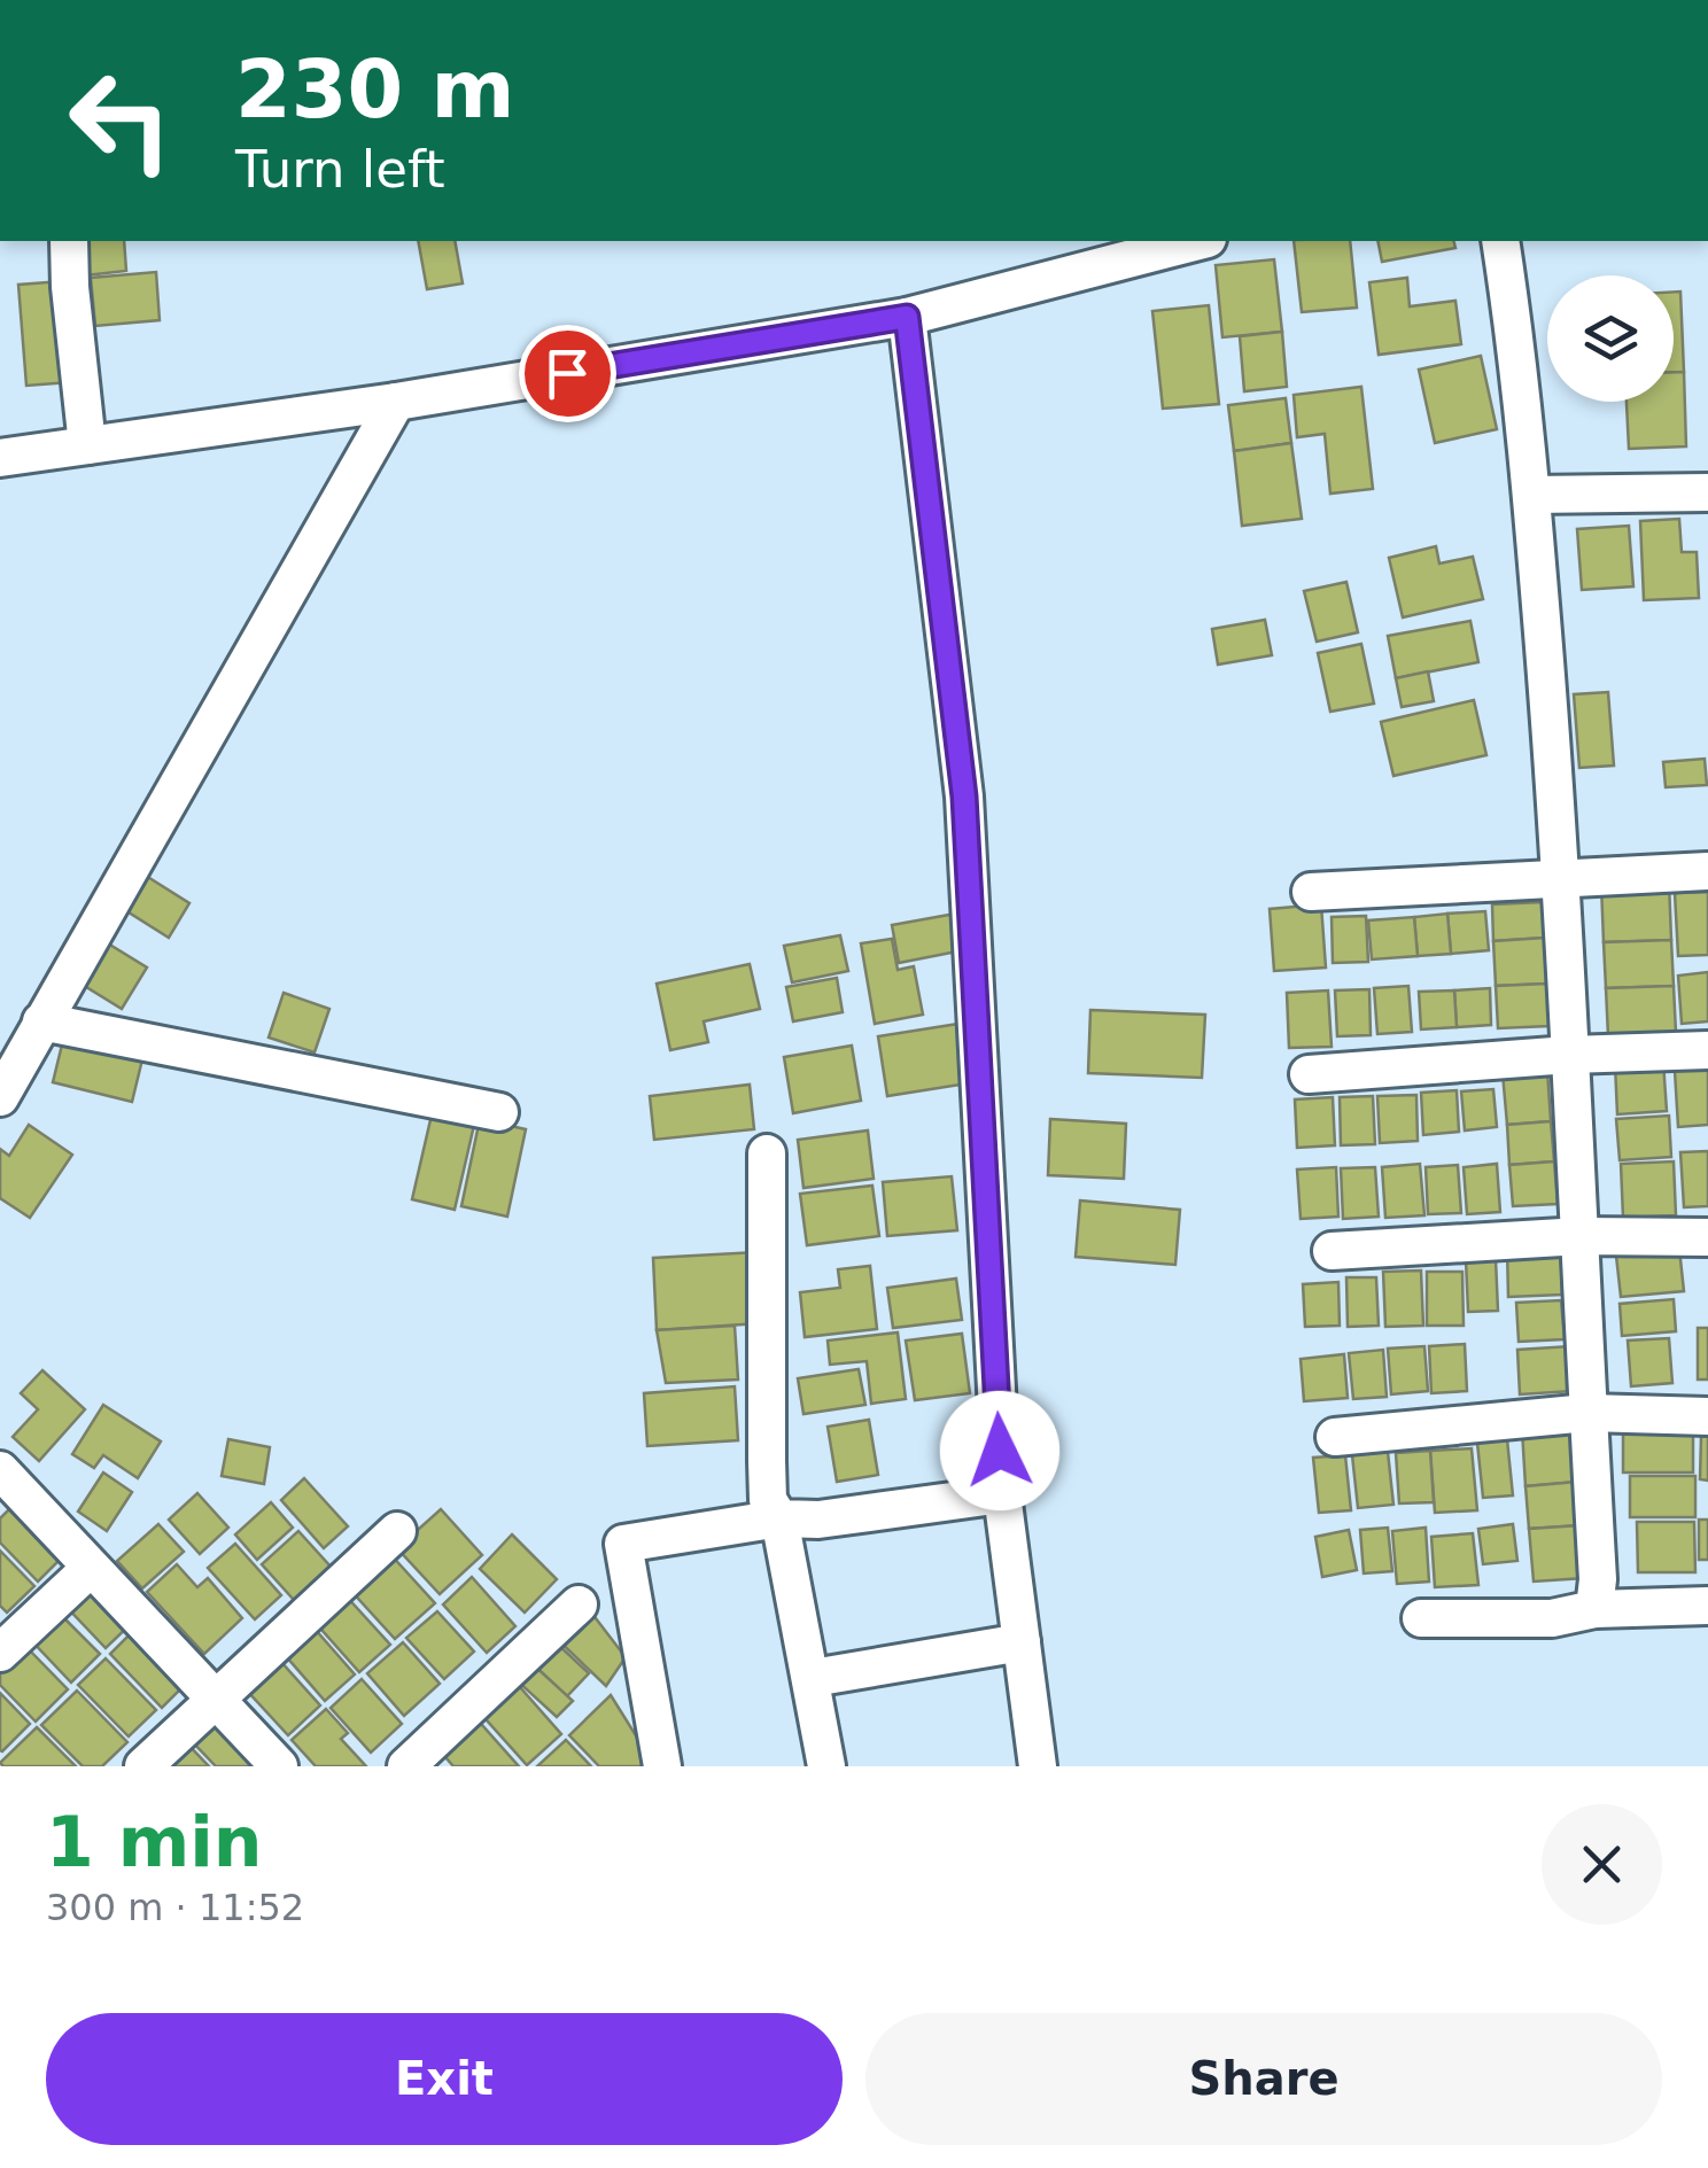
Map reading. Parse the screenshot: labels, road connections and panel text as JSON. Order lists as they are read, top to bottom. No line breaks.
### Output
{"page":{"turn":["230 m","Turn left"],"heading":["1 min","300 m · 11:52"],"buttons":["Exit","Share"]}}
